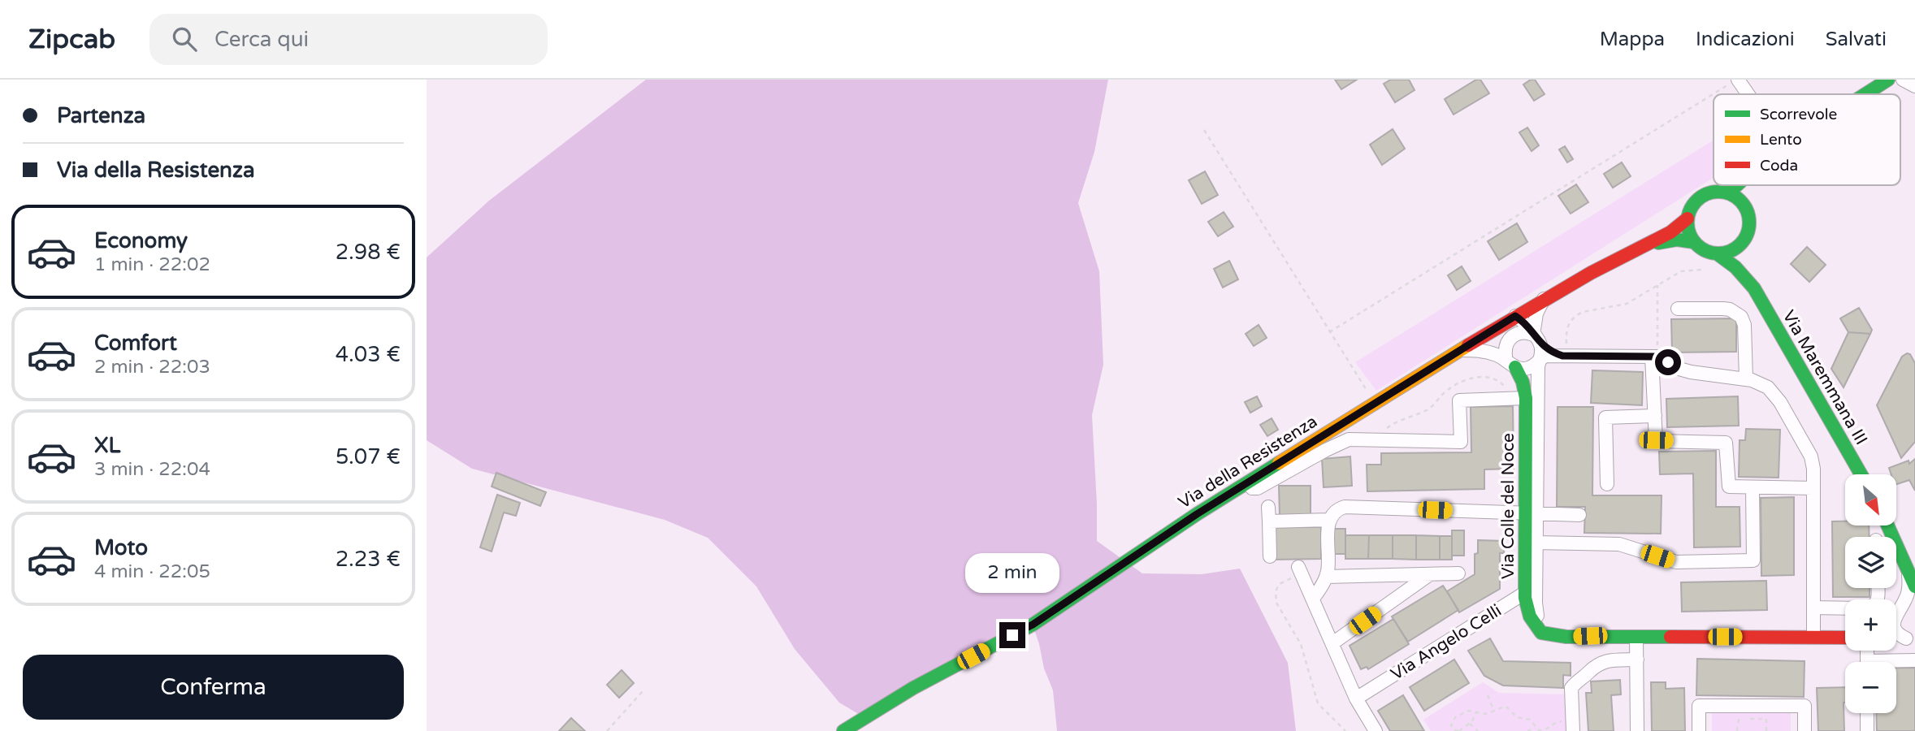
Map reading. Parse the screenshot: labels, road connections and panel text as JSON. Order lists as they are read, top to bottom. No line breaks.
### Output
{"streets":{"street":["Via Maremmana III","Via della Resistenza","Via Colle del Noce","Via Angelo Celli"]},"crossings":[["Via Maremmana III","Via della Resistenza"],["Via della Resistenza","Via Colle del Noce"],["Via Colle del Noce","Via Angelo Celli"]],"legend":["Scorrevole","Lento","Coda"],"north":"bottom right","page":{"header":"Zipcab","search":"Cerca qui","nav":["Mappa","Indicazioni","Salvati"],"banner":["Partenza","Via della Resistenza"],"list":[{"name":"Economy","note":"1 min · 22:02","value":"2.98 €"},{"name":"Comfort","note":"2 min · 22:03","value":"4.03 €"},{"name":"XL","note":"3 min · 22:04","value":"5.07 €"},{"name":"Moto","note":"4 min · 22:05","value":"2.23 €"}],"map_buttons":["+","−"],"bubble":"2 min","buttons":"Conferma"}}
